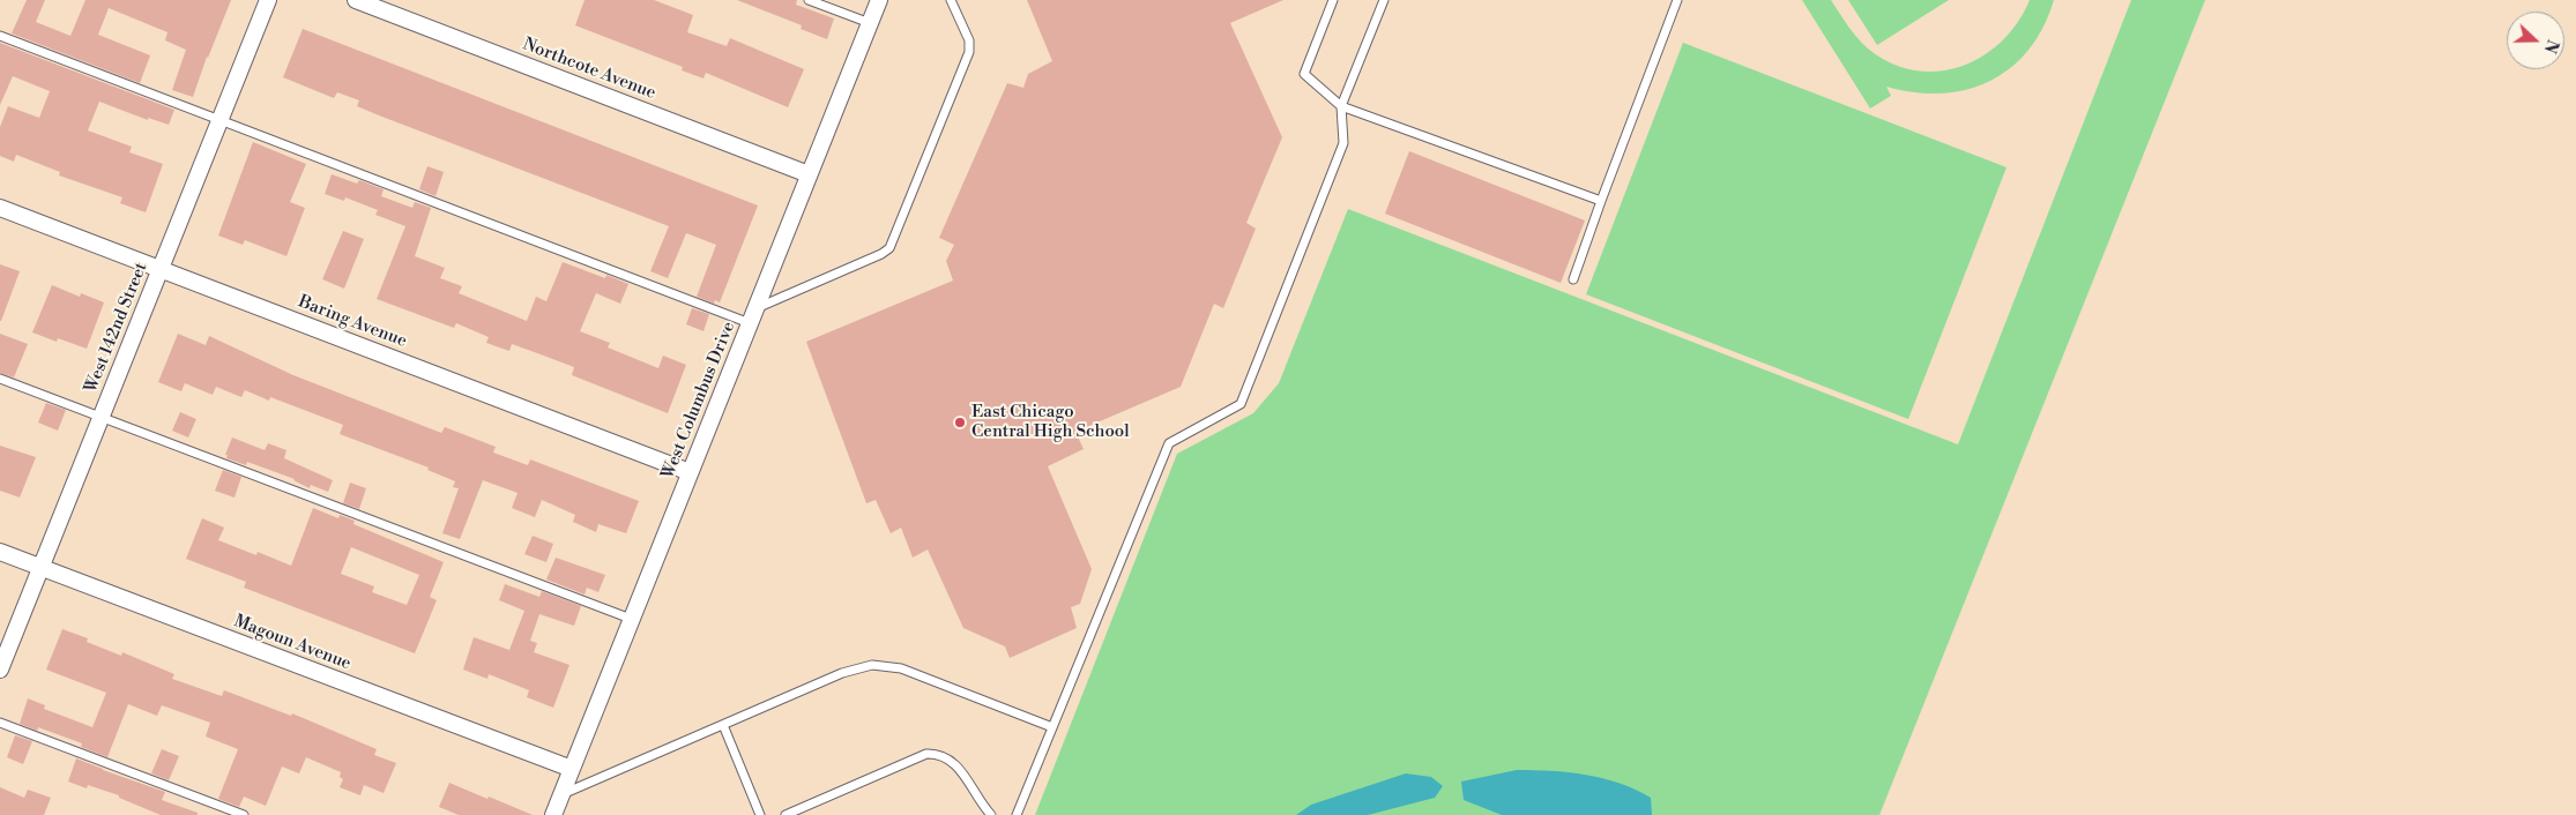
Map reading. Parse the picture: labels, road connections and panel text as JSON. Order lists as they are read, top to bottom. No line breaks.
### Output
{"streets":{"street":["Northcote Avenue","Baring Avenue","West 142nd Street","West Columbus Drive","Magoun Avenue"]},"crossings":[["Northcote Avenue","West Columbus Drive"],["Baring Avenue","West 142nd Street"],["Baring Avenue","West Columbus Drive"],["West 142nd Street","Magoun Avenue"],["West Columbus Drive","Magoun Avenue"]],"places":["East Chicago Central High School"],"north":"right"}
